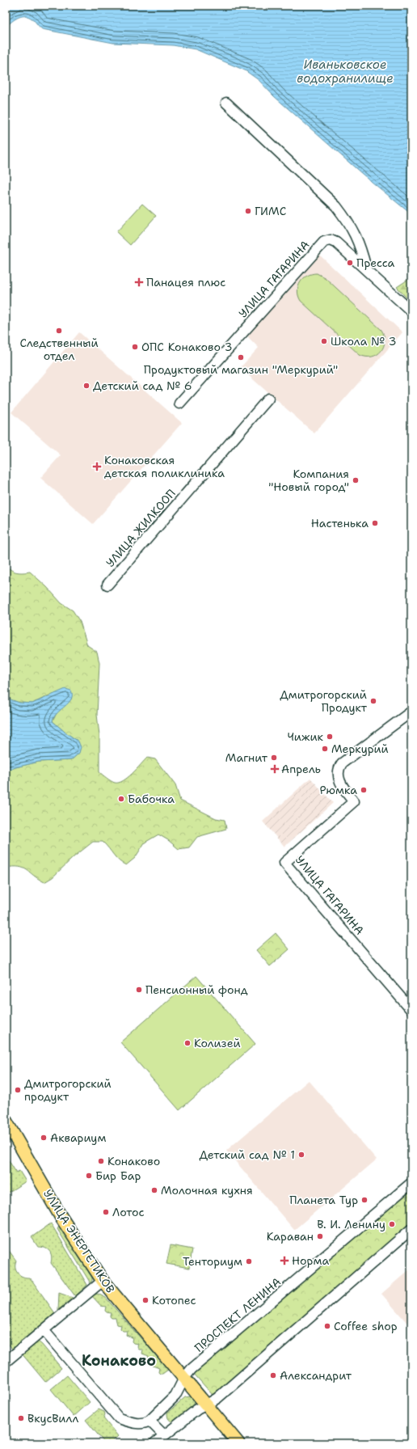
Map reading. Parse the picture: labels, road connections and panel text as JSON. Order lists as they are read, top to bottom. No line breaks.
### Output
{"streets":{"main road":["УЛИЦА ЭНЕРГЕТИКОВ"],"street":["УЛИЦА ГАГАРИНА","УЛИЦА ЖИЛКООП","ПРОСПЕКТ ЛЕНИНА"]},"crossings":[["УЛИЦА ЭНЕРГЕТИКОВ","ПРОСПЕКТ ЛЕНИНА"]],"districts":["Конаково"],"water":["Иваньковское водохранилище"],"places":{"other":["ГИМС","Пресса","Следственный отдел","Школа № 3","ОПС Конаково 3","Продуктовый магазин \"Меркурий\"","Детский сад № 6","Компания \"Новый город\"","Настенька","Дмитрогорский Продукт","Чижик","Меркурий","Магнит","Рюмка","Бабочка","Пенсионный фонд","Колизей","Дмитрогорский продукт","Аквариум","Детский сад № 1","Конаково","Бир Бар","Молочная кухня","Планета Тур","Лотос","В. И. Ленину","Караван","Тенториум","Котопес","Coffee shop","Александрит","ВкусВилл"],"health":["Панацея плюс","Конаковская детская поликлиника","Апрель","Норма"]}}
